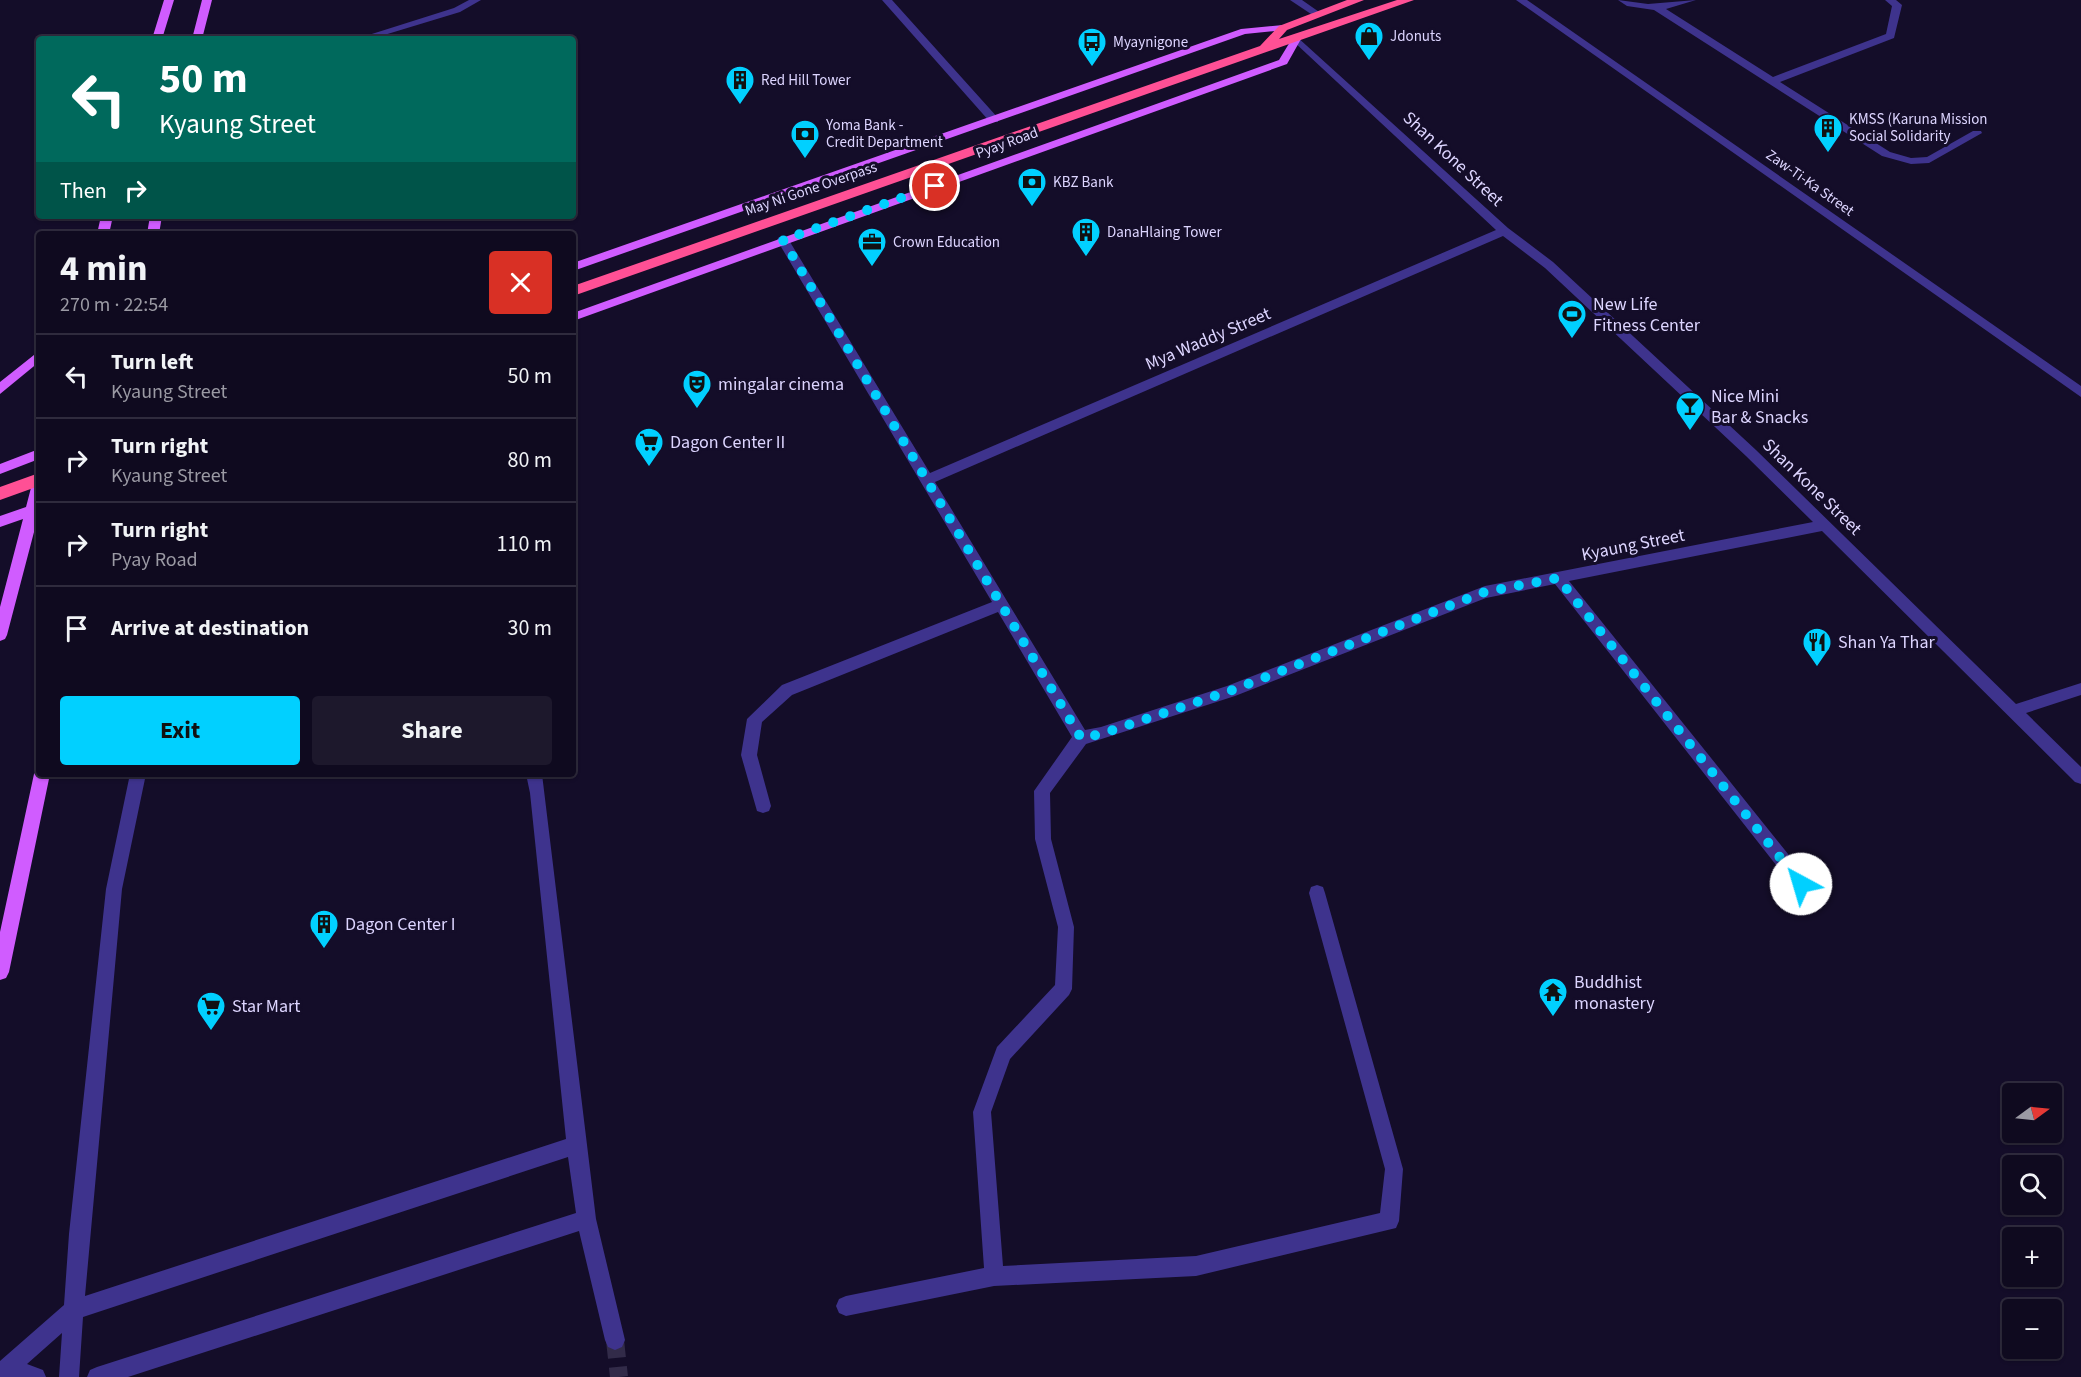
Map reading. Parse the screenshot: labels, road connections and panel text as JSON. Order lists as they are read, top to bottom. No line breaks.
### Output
{"streets":{"highway":["Pyay Road","May Ni Gone Overpass"],"street":["Shan Kone Street","Zaw-Ti-Ka Street","Mya Waddy Street","Kyaung Street"]},"crossings":[["Pyay Road","Shan Kone Street"],["Pyay Road","May Ni Gone Overpass"],["Shan Kone Street","May Ni Gone Overpass"],["Shan Kone Street","Mya Waddy Street"],["Shan Kone Street","Kyaung Street"]],"places":{"shop":["Jdonuts"],"bus stop":["Myaynigone"],"building":["Red Hill Tower","KMSS (Karuna Mission Social Solidarity","DanaHlaing Tower","Dagon Center I"],"bank":["Yoma Bank - Credit Department","KBZ Bank"],"office":["Crown Education"],"sports":["New Life Fitness Center"],"theatre":["mingalar cinema"],"bar":["Nice Mini Bar & Snacks"],"supermarket":["Dagon Center II","Star Mart"],"restaurant":["Shan Ya Thar"],"temple":["Buddhist monastery"]},"north":"right","page":{"turn":["50 m","Kyaung Street"],"then":"Then","heading":["4 min","270 m · 22:54"],"list":[{"name":"Turn left","note":"Kyaung Street","value":"50 m"},{"name":"Turn right","note":"Kyaung Street","value":"80 m"},{"name":"Turn right","note":"Pyay Road","value":"110 m"},{"name":"Arrive at destination","value":"30 m"}],"buttons":["Exit","Share"],"map_buttons":["+","−"]}}
